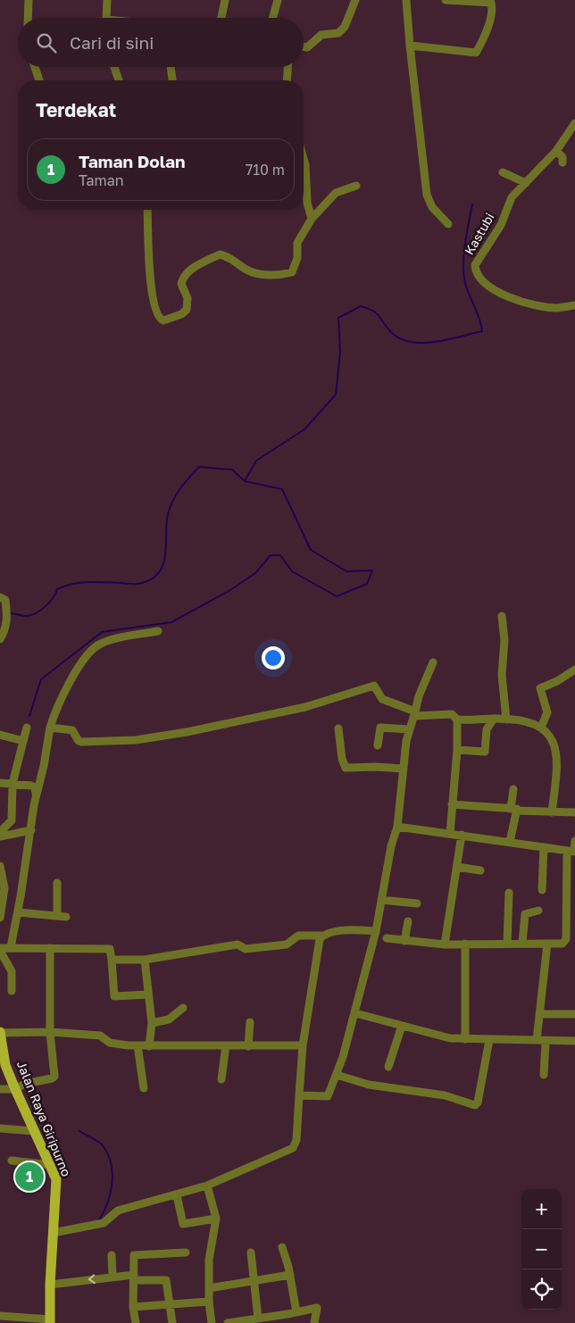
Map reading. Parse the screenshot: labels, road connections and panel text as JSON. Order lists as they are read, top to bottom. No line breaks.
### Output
{"streets":{"main road":["Jalan Raya Giripurno"],"street":["Kastubi"]},"page":{"search":"Cari di sini","heading":"Terdekat","list":[{"mark":"1","name":"Taman Dolan","note":"Taman","value":"710 m"}],"pins":"1","map_buttons":["+","−"]}}
